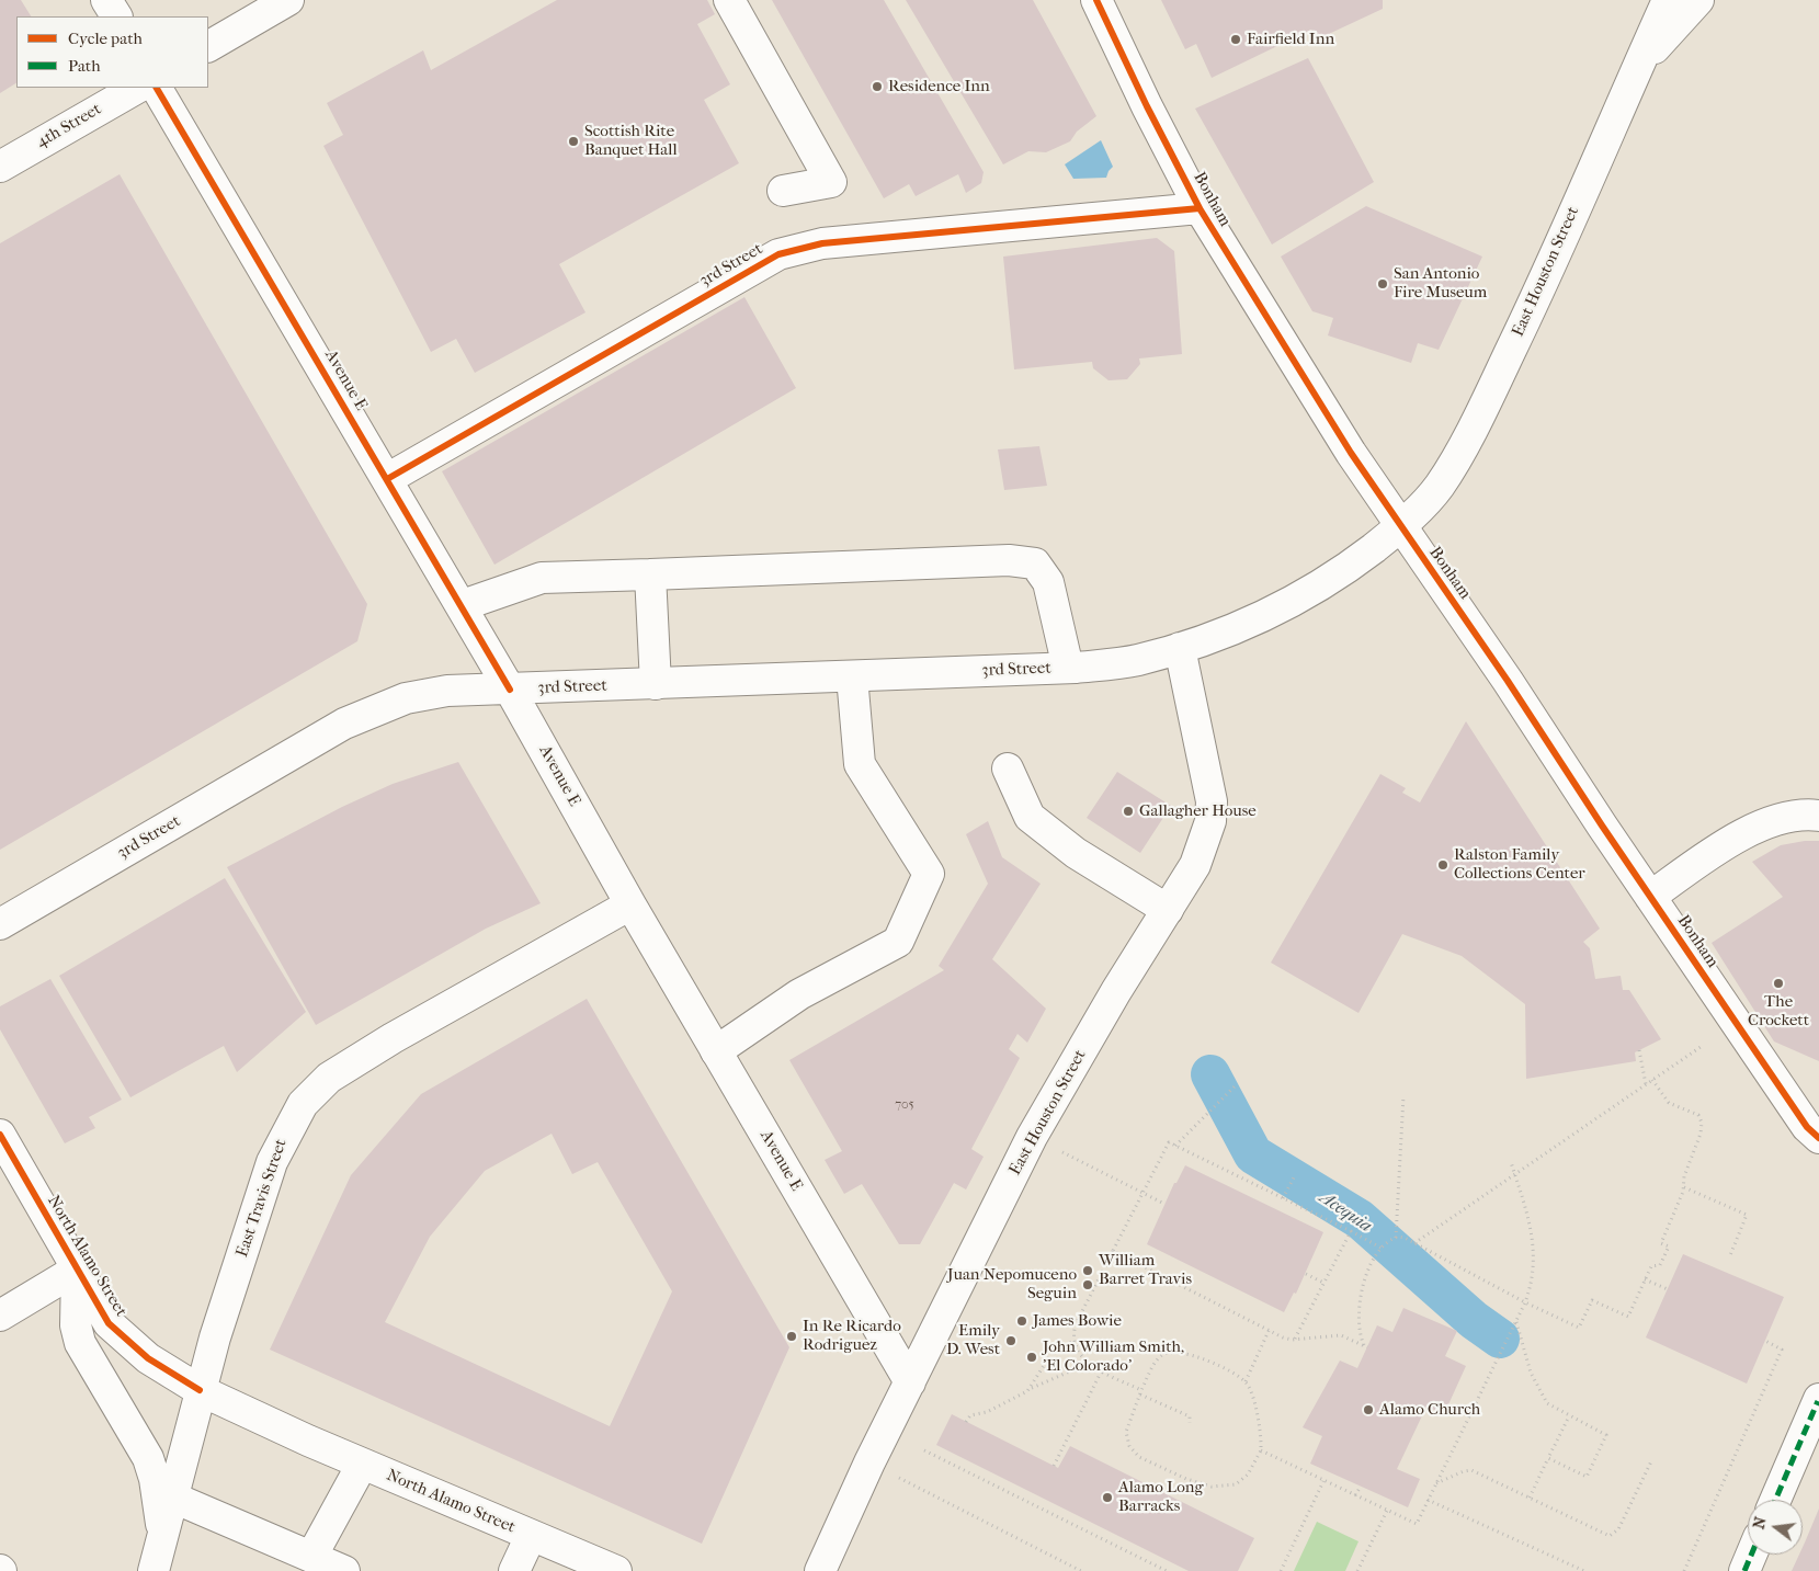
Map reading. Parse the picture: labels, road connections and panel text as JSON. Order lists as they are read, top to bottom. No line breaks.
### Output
{"streets":{"main road":["4th Street","Bonham","3rd Street","East Houston Street","Avenue E","East Travis Street","North Alamo Street"]},"crossings":[["Bonham","3rd Street"],["Bonham","East Houston Street"],["3rd Street","East Houston Street"],["3rd Street","Avenue E"],["East Houston Street","Avenue E"],["Avenue E","East Travis Street"],["East Travis Street","North Alamo Street"]],"water":["Acequia"],"places":["Fairfield Inn","Residence Inn","Scottish Rite Banquet Hall","San Antonio Fire Museum","Gallagher House","Ralston Family Collections Center","The Crockett","William Barret Travis","Juan Nepomuceno Seguin","James Bowie","In Re Ricardo Rodriguez","Emily D. West","John William Smith, 'El Colorado'","Alamo Church","Alamo Long Barracks"],"house_numbers":["705"],"legend":["Cycle path","Path"],"north":"left"}
